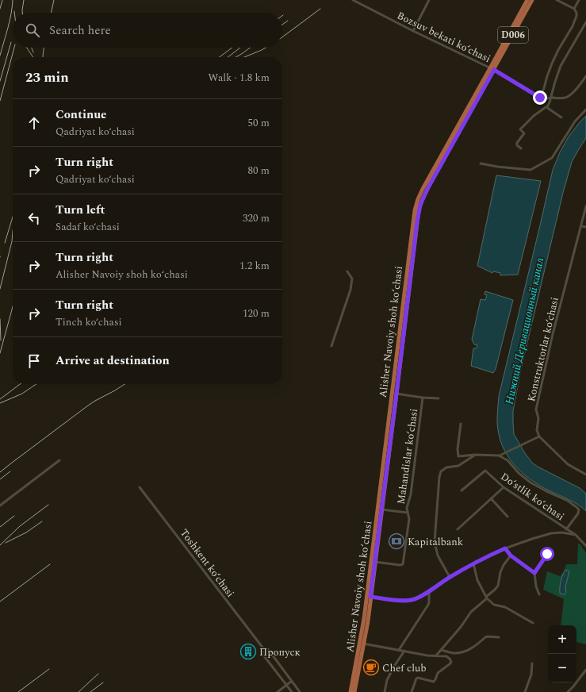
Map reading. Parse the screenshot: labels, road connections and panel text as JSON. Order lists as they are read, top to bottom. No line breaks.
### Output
{"streets":{"main road":["D006","Alisher Navoiy shoh koʻchasi"],"street":["Bozsuv bekati ko‘chasi","Konstruktorlar ko‘chasi","Mahandislar ko‘chasi","Do‘stlik ko‘chasi","Toshkent ko‘chasi"]},"crossings":[["Bozsuv bekati ko‘chasi","Alisher Navoiy shoh koʻchasi"],["Alisher Navoiy shoh koʻchasi","Mahandislar ko‘chasi"]],"water":["Нижний Деривационный канал"],"places":{"bank":["Kapitalbank"],"building":["Пропуск"],"cafe":["Chef club"]},"page":{"search":"Search here","heading":["23 min","Walk · 1.8 km"],"list":[["Continue","Qadriyat ko‘chasi","50 m"],["Turn right","Qadriyat ko‘chasi","80 m"],["Turn left","Sadaf ko‘chasi","320 m"],["Turn right","Alisher Navoiy shoh koʻchasi","1.2 km"],["Turn right","Tinch ko‘chasi","120 m"],"Arrive at destination"],"map_buttons":["+","−"]}}
